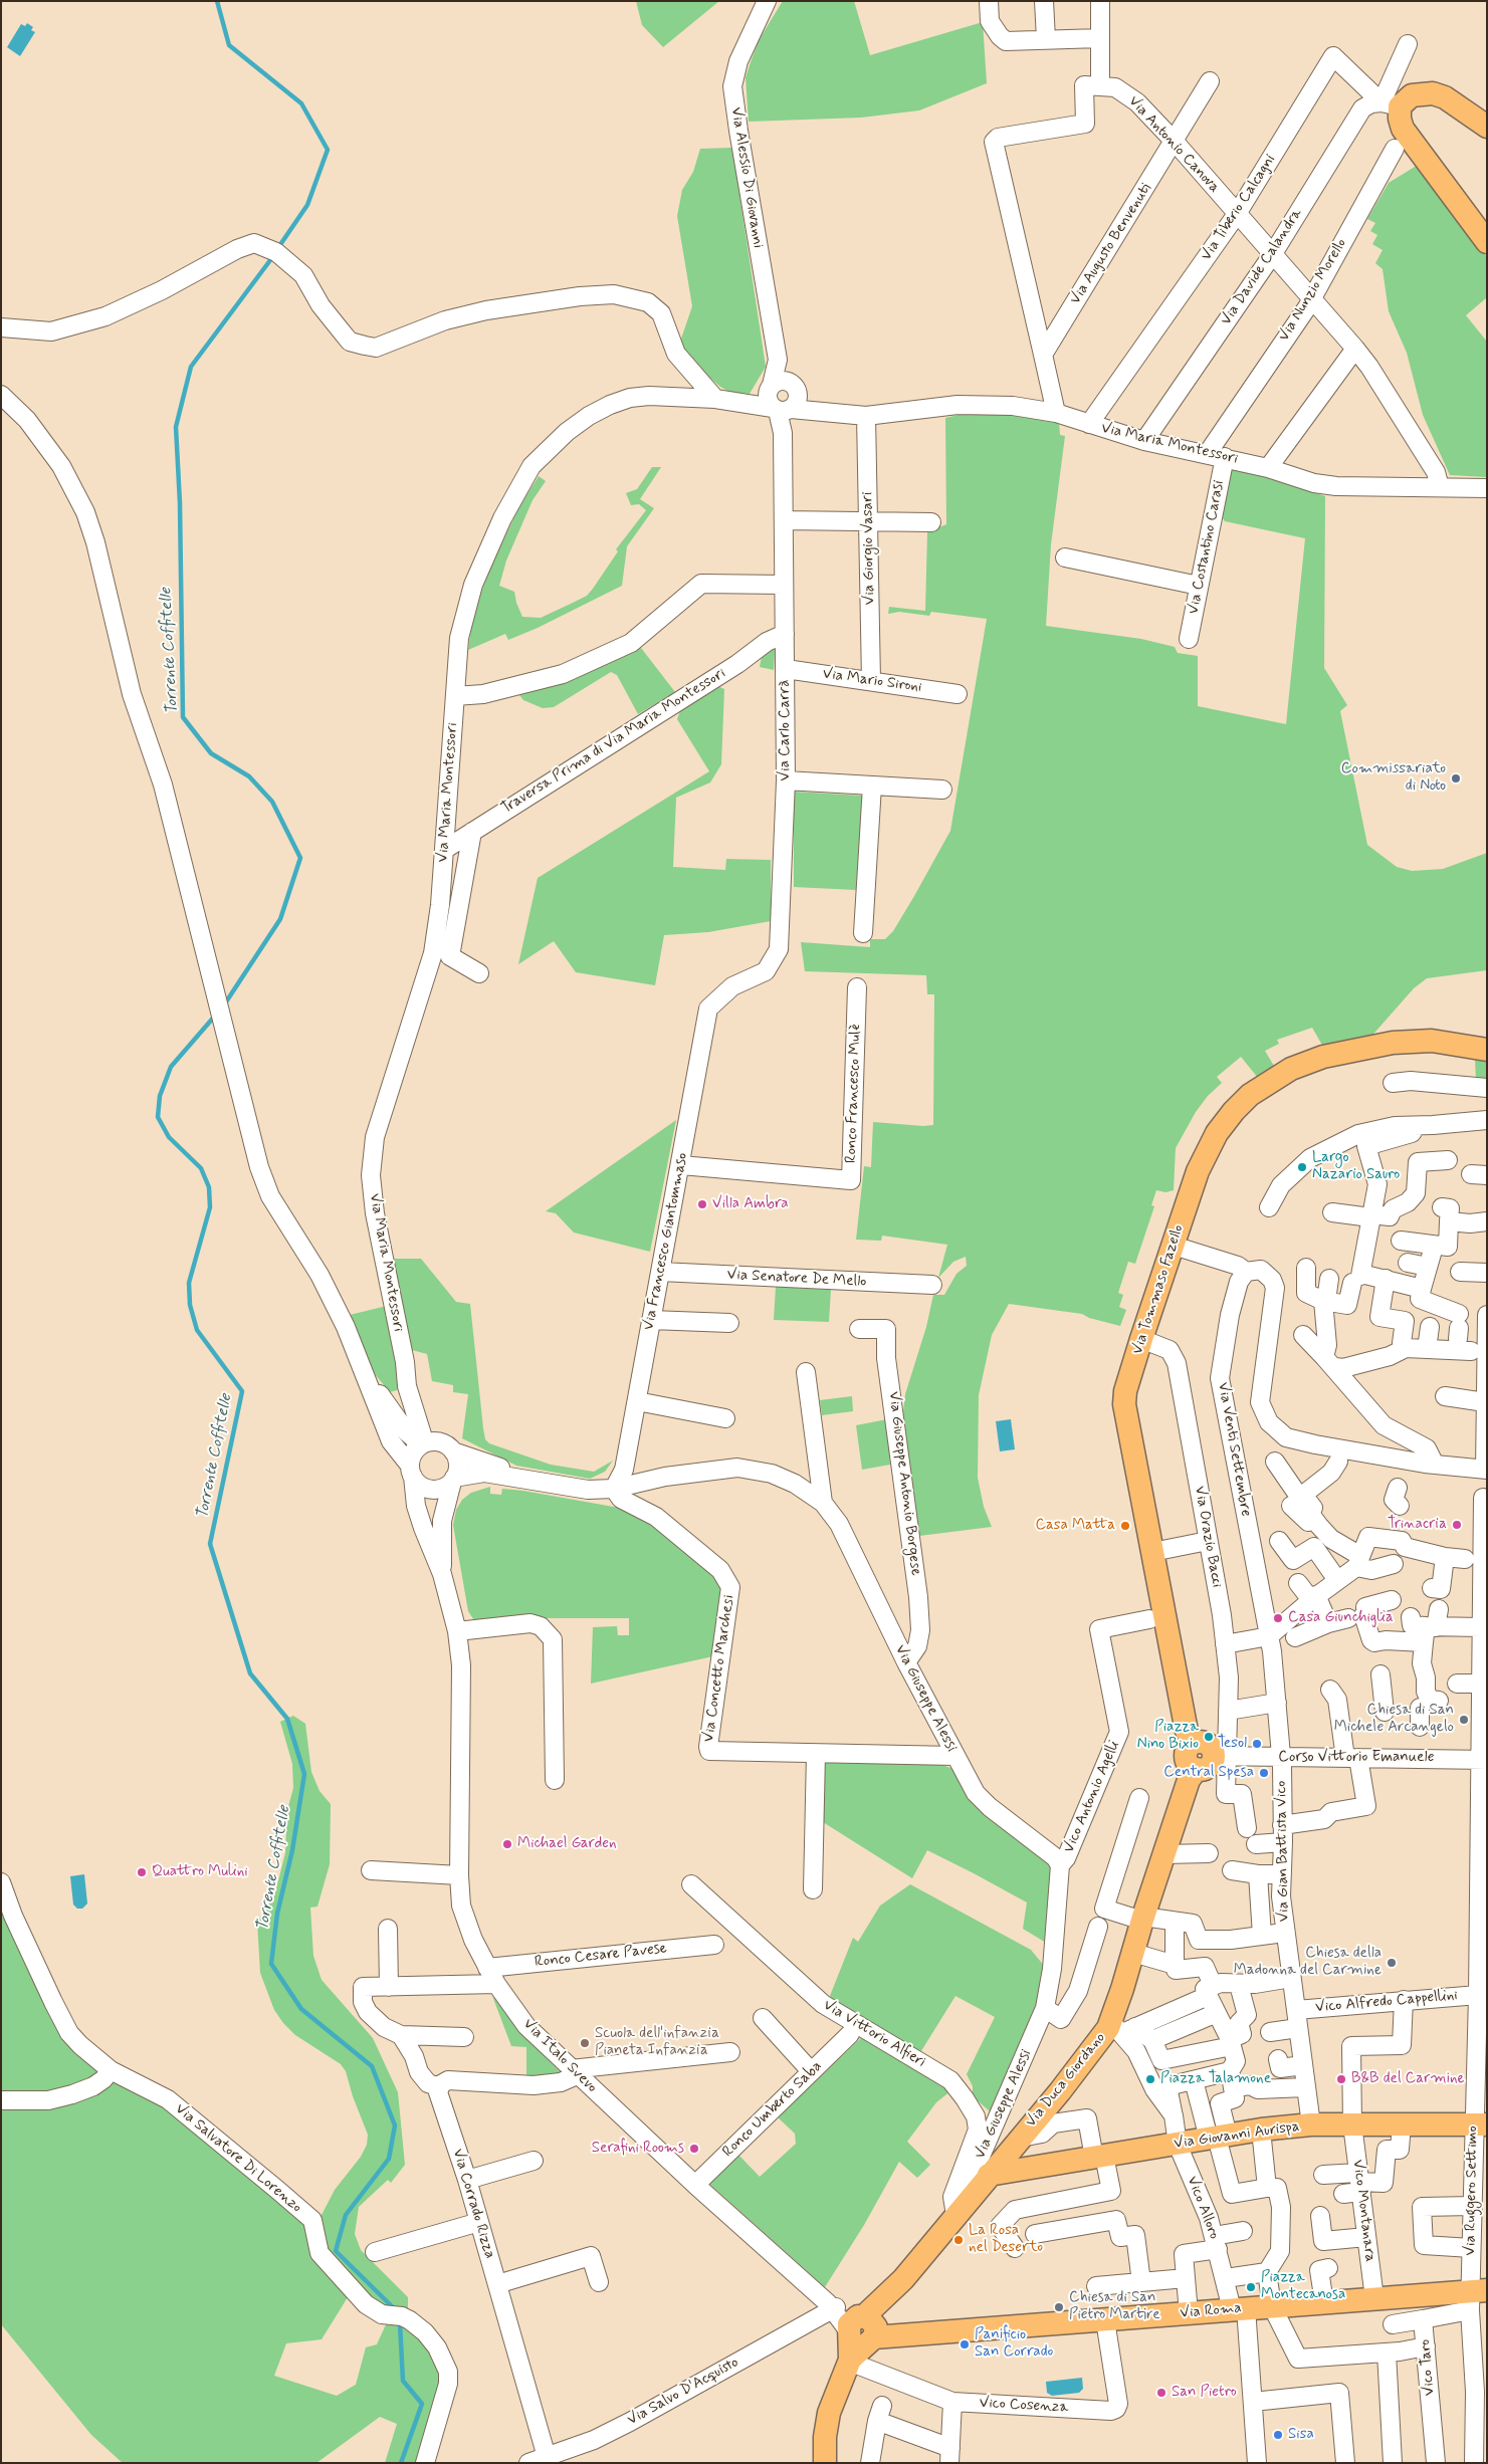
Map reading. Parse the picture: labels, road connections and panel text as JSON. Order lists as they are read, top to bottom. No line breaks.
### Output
{"streets":{"main road":["Via Tommaso Fazello","Via Duca Giordano","Via Giovanni Aurispa","Via Roma"],"street":["Via Antonio Canova","Via Alessio Di Giovanni","Via Tiberio Calcagni","Via Augusto Benvenuti","Via Davide Calandra","Via Nunzio Morello","Via Maria Montessori","Via Costantino Carasi","Via Giorgio Vasari","Via Mario Sironi","Via Carlo Carrà","Traversa Prima di Via Maria Montessori","Ronco Francesco Mulè","Via Francesco Giantommaso","Via Senatore De Mello","Via Venti Settembre","Via Giuseppe Antonio Borgese","Via Orazio Bacci","Via Concetto Marchesi","Via Giuseppe Alessi","Corso Vittorio Emanuele","Vico Antonio Agelli","Via Gian Battista Vico","Ronco Cesare Pavese","Vico Alfredo Cappellini","Via Vittorio Alfieri","Via Italo Svevo","Ronco Umberto Saba","Via Salvatore Di Lorenzo","Via Ruggero Settimo","Via Corrado Rizza","Vico Alloro","Vico Montanara","Vico Taro","Via Salvo D'Acquisto","Vico Cosenza"]},"crossings":[["Via Antonio Canova","Via Tiberio Calcagni"],["Via Antonio Canova","Via Augusto Benvenuti"],["Via Antonio Canova","Via Davide Calandra"],["Via Antonio Canova","Via Nunzio Morello"],["Via Antonio Canova","Via Maria Montessori"],["Via Tiberio Calcagni","Via Davide Calandra"],["Via Tiberio Calcagni","Via Maria Montessori"],["Via Davide Calandra","Via Maria Montessori"],["Via Nunzio Morello","Via Maria Montessori"],["Via Nunzio Morello","Via Costantino Carasi"],["Via Maria Montessori","Via Costantino Carasi"],["Via Maria Montessori","Via Giorgio Vasari"],["Via Maria Montessori","Via Carlo Carrà"],["Via Maria Montessori","Traversa Prima di Via Maria Montessori"],["Via Giorgio Vasari","Via Mario Sironi"],["Via Mario Sironi","Via Carlo Carrà"],["Via Carlo Carrà","Traversa Prima di Via Maria Montessori"],["Via Carlo Carrà","Via Francesco Giantommaso"],["Ronco Francesco Mulè","Via Francesco Giantommaso"],["Via Francesco Giantommaso","Via Senatore De Mello"],["Via Francesco Giantommaso","Via Concetto Marchesi"],["Via Francesco Giantommaso","Via Giuseppe Alessi"],["Via Tommaso Fazello","Via Orazio Bacci"],["Via Tommaso Fazello","Corso Vittorio Emanuele"],["Via Tommaso Fazello","Via Duca Giordano"],["Via Venti Settembre","Corso Vittorio Emanuele"],["Via Venti Settembre","Via Gian Battista Vico"],["Via Giuseppe Antonio Borgese","Via Giuseppe Alessi"],["Via Orazio Bacci","Corso Vittorio Emanuele"],["Via Orazio Bacci","Via Duca Giordano"],["Via Concetto Marchesi","Via Giuseppe Alessi"],["Via Giuseppe Alessi","Vico Antonio Agelli"],["Via Giuseppe Alessi","Via Duca Giordano"],["Via Giuseppe Alessi","Via Giovanni Aurispa"],["Corso Vittorio Emanuele","Via Gian Battista Vico"],["Corso Vittorio Emanuele","Via Duca Giordano"],["Corso Vittorio Emanuele","Via Ruggero Settimo"],["Via Gian Battista Vico","Vico Alfredo Cappellini"],["Via Gian Battista Vico","Via Giovanni Aurispa"],["Ronco Cesare Pavese","Via Italo Svevo"],["Vico Alfredo Cappellini","Via Ruggero Settimo"],["Vico Alfredo Cappellini","Vico Montanara"],["Via Vittorio Alfieri","Via Duca Giordano"],["Via Italo Svevo","Via Duca Giordano"],["Via Italo Svevo","Ronco Umberto Saba"],["Via Italo Svevo","Via Roma"],["Via Italo Svevo","Via Salvo D'Acquisto"],["Via Duca Giordano","Via Giovanni Aurispa"],["Via Duca Giordano","Via Roma"],["Via Giovanni Aurispa","Via Ruggero Settimo"],["Via Giovanni Aurispa","Vico Alloro"],["Via Giovanni Aurispa","Vico Montanara"],["Via Ruggero Settimo","Via Roma"],["Via Ruggero Settimo","Vico Taro"],["Via Corrado Rizza","Via Salvo D'Acquisto"],["Vico Alloro","Via Roma"],["Vico Montanara","Via Roma"],["Via Roma","Vico Taro"],["Via Roma","Vico Cosenza"]],"water":["Torrente Coffitelle"],"places":["Commissariato di Noto","Largo Nazario Sauro","Villa Ambra","Trinacria","Casa Matta","Casa Giunchiglia","Chiesa di San Michele Arcangelo","Piazza Nino Bixio","Tesol","Central Spesa","Michael Garden","Quattro Mulini","Chiesa della Madonna del Carmine","Scuola dell'infanzia Pianeta Infanzia","Piazza Talamone","B&B del Carmine","Serafini Rooms","La Rosa nel Deserto","Piazza Montecanosa","Chiesa di San Pietro Martire","Panificio San Corrado","San Pietro","Sisa"]}
